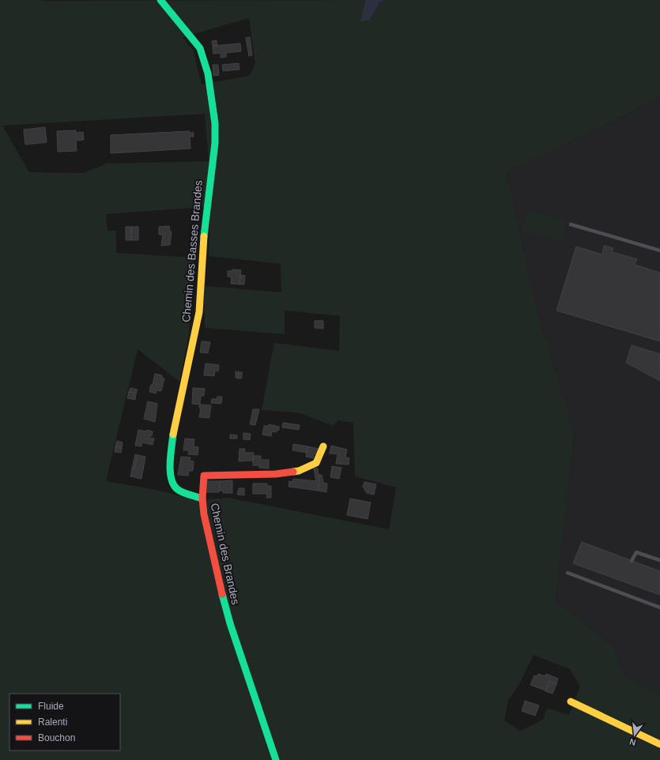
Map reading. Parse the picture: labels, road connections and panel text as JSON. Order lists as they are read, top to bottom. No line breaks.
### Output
{"streets":{"street":["Chemin des Basses Brandes","Chemin des Brandes"]},"crossings":[["Chemin des Basses Brandes","Chemin des Brandes"]],"legend":["Fluide","Ralenti","Bouchon"],"north":"bottom"}
